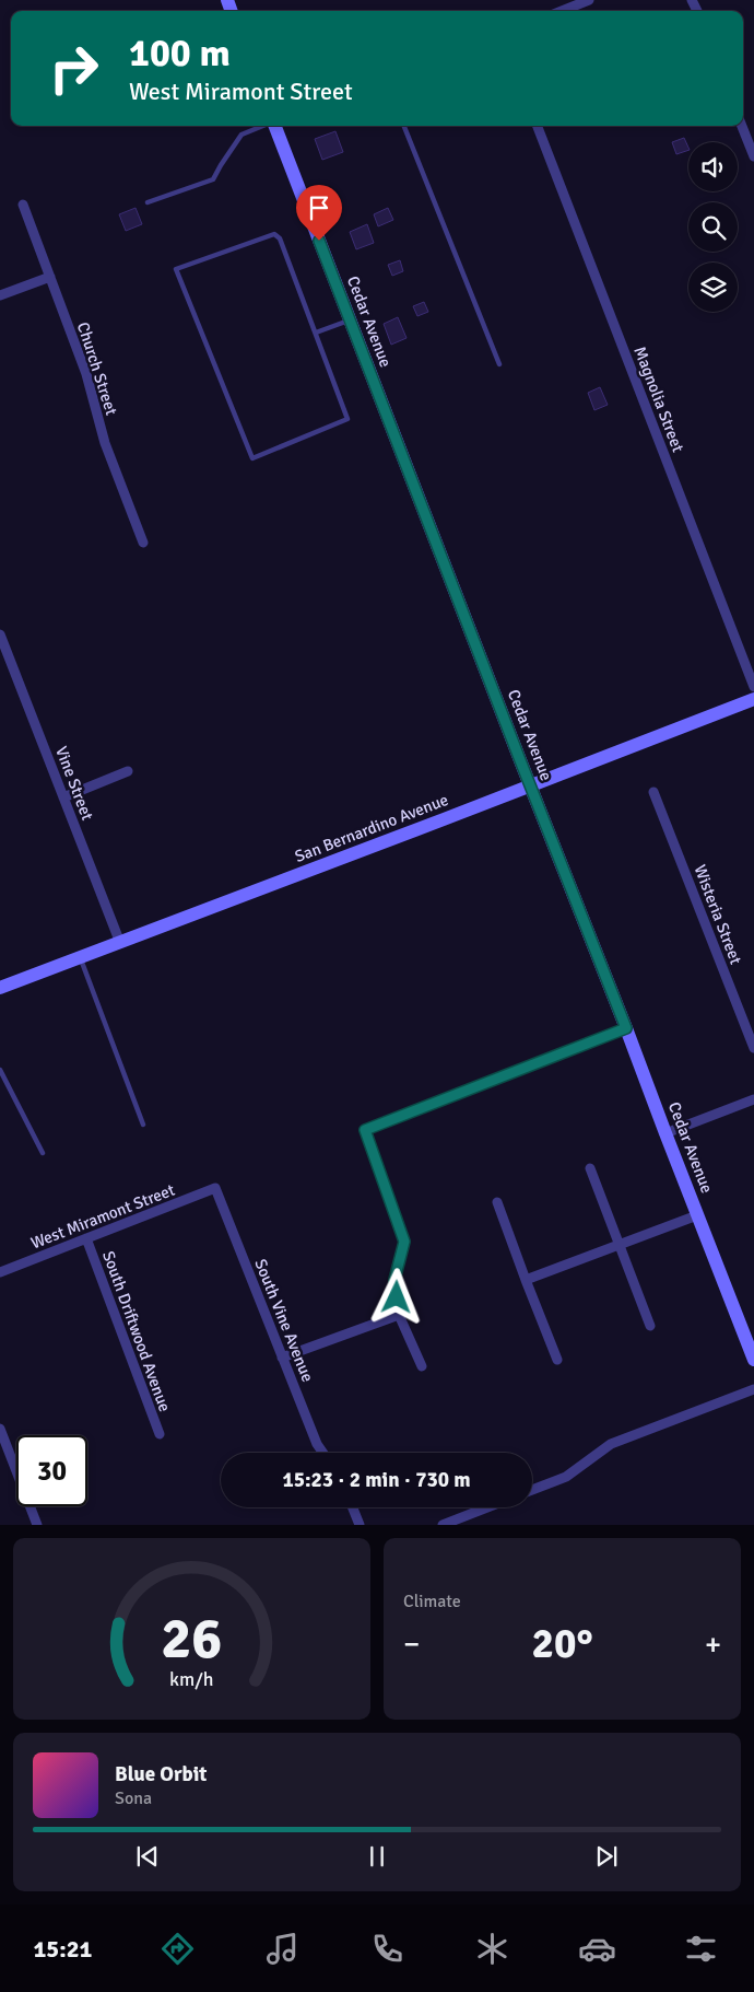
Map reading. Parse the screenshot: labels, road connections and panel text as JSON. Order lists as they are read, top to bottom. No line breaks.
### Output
{"streets":{"main road":["Cedar Avenue","San Bernardino Avenue"],"street":["Church Street","Magnolia Street","Vine Street","Wisteria Street","West Miramont Street","South Vine Avenue","South Driftwood Avenue"]},"crossings":[["Cedar Avenue","San Bernardino Avenue"],["Vine Street","San Bernardino Avenue"],["West Miramont Street","South Vine Avenue"],["West Miramont Street","South Driftwood Avenue"]],"page":{"turn":["100 m","West Miramont Street"],"limit":"30","trip":"15:23 · 2 min · 730 m","tile":"Climate","heat":["−","20°","+"],"song":["Blue Orbit","Sona"],"tabs":"15:21","gauge":["26","km/h"]}}
